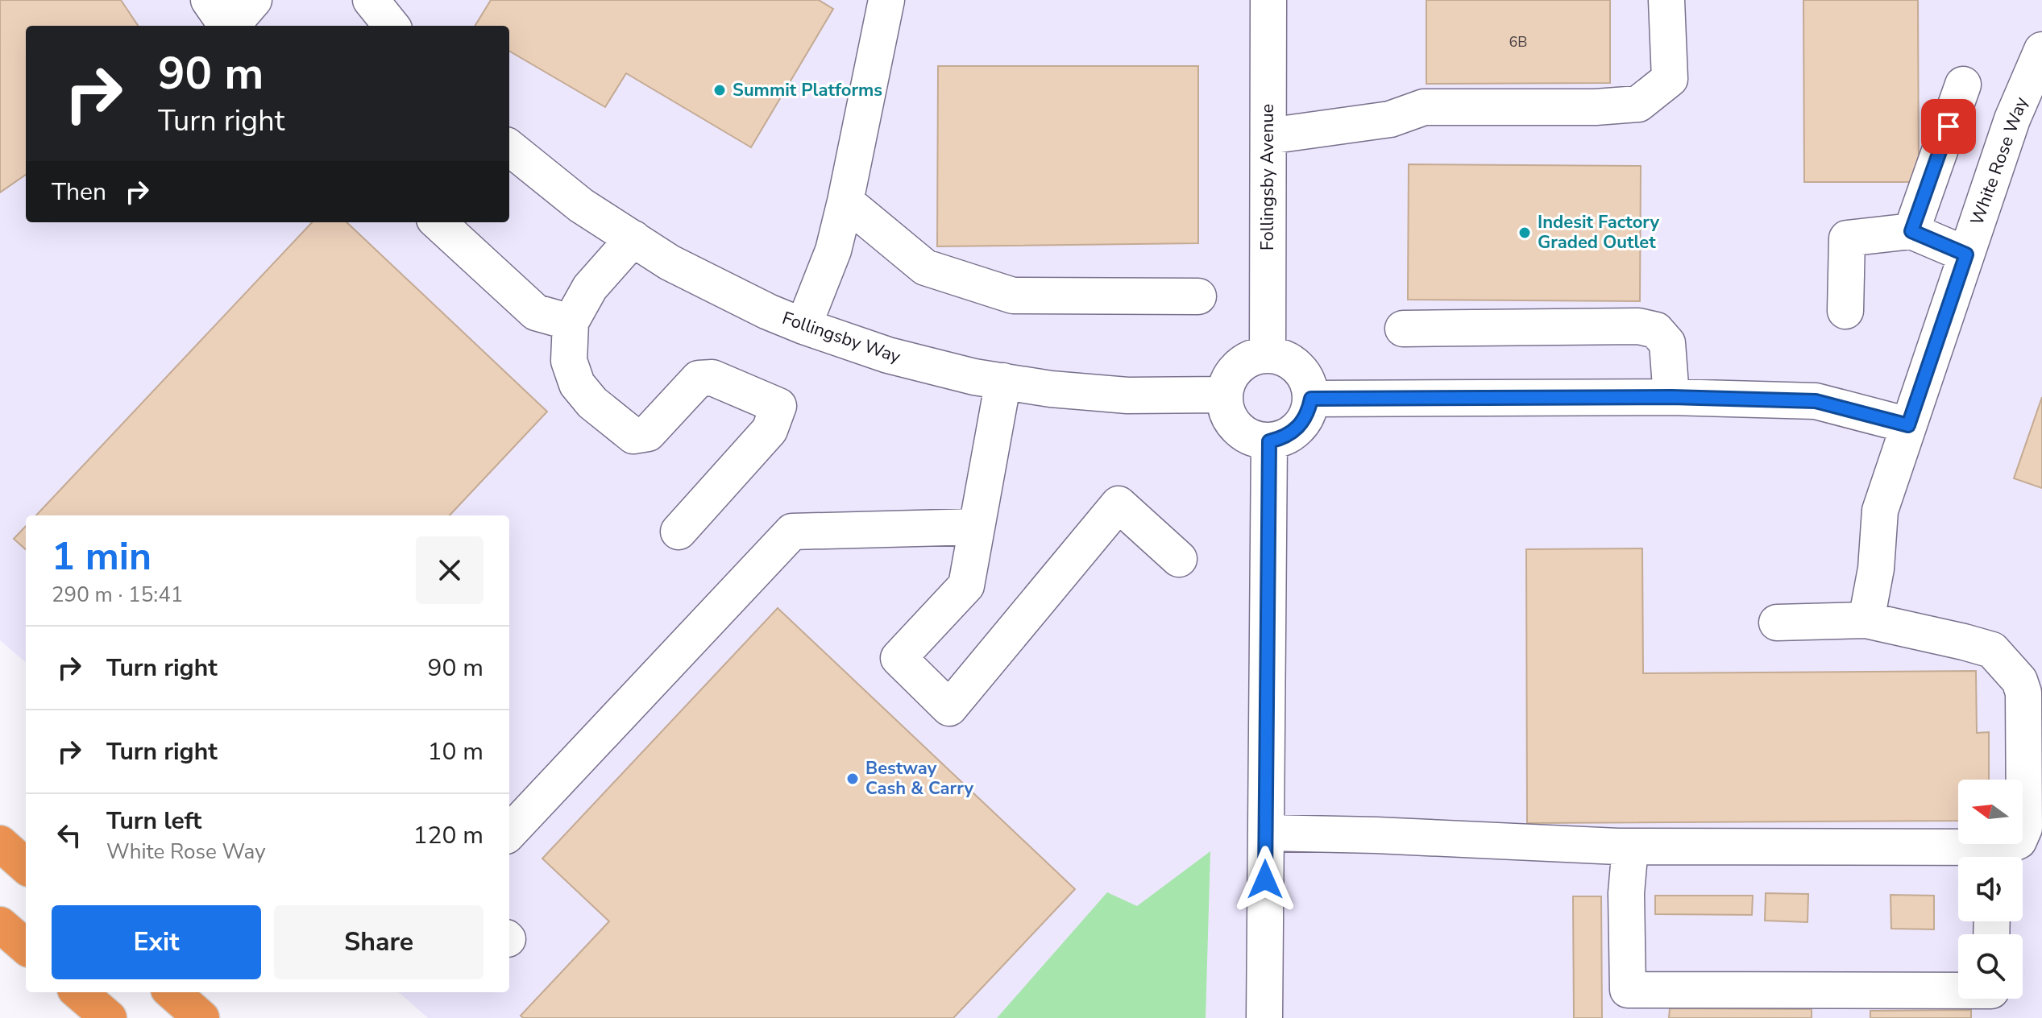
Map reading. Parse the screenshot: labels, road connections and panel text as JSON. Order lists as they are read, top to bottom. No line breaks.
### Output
{"streets":{"street":["White Rose Way","Follingsby Avenue","Follingsby Way"]},"crossings":[["Follingsby Avenue","Follingsby Way"]],"places":["Summit Platforms","Indesit Factory Graded Outlet","Bestway Cash & Carry"],"house_numbers":["6B"],"north":"left","page":{"turn":["90 m","Turn right"],"then":"Then","heading":["1 min","290 m · 15:41"],"list":[{"name":"Turn right","value":"90 m"},{"name":"Turn right","value":"10 m"},{"name":"Turn left","note":"White Rose Way","value":"120 m"}],"buttons":["Exit","Share"]}}
